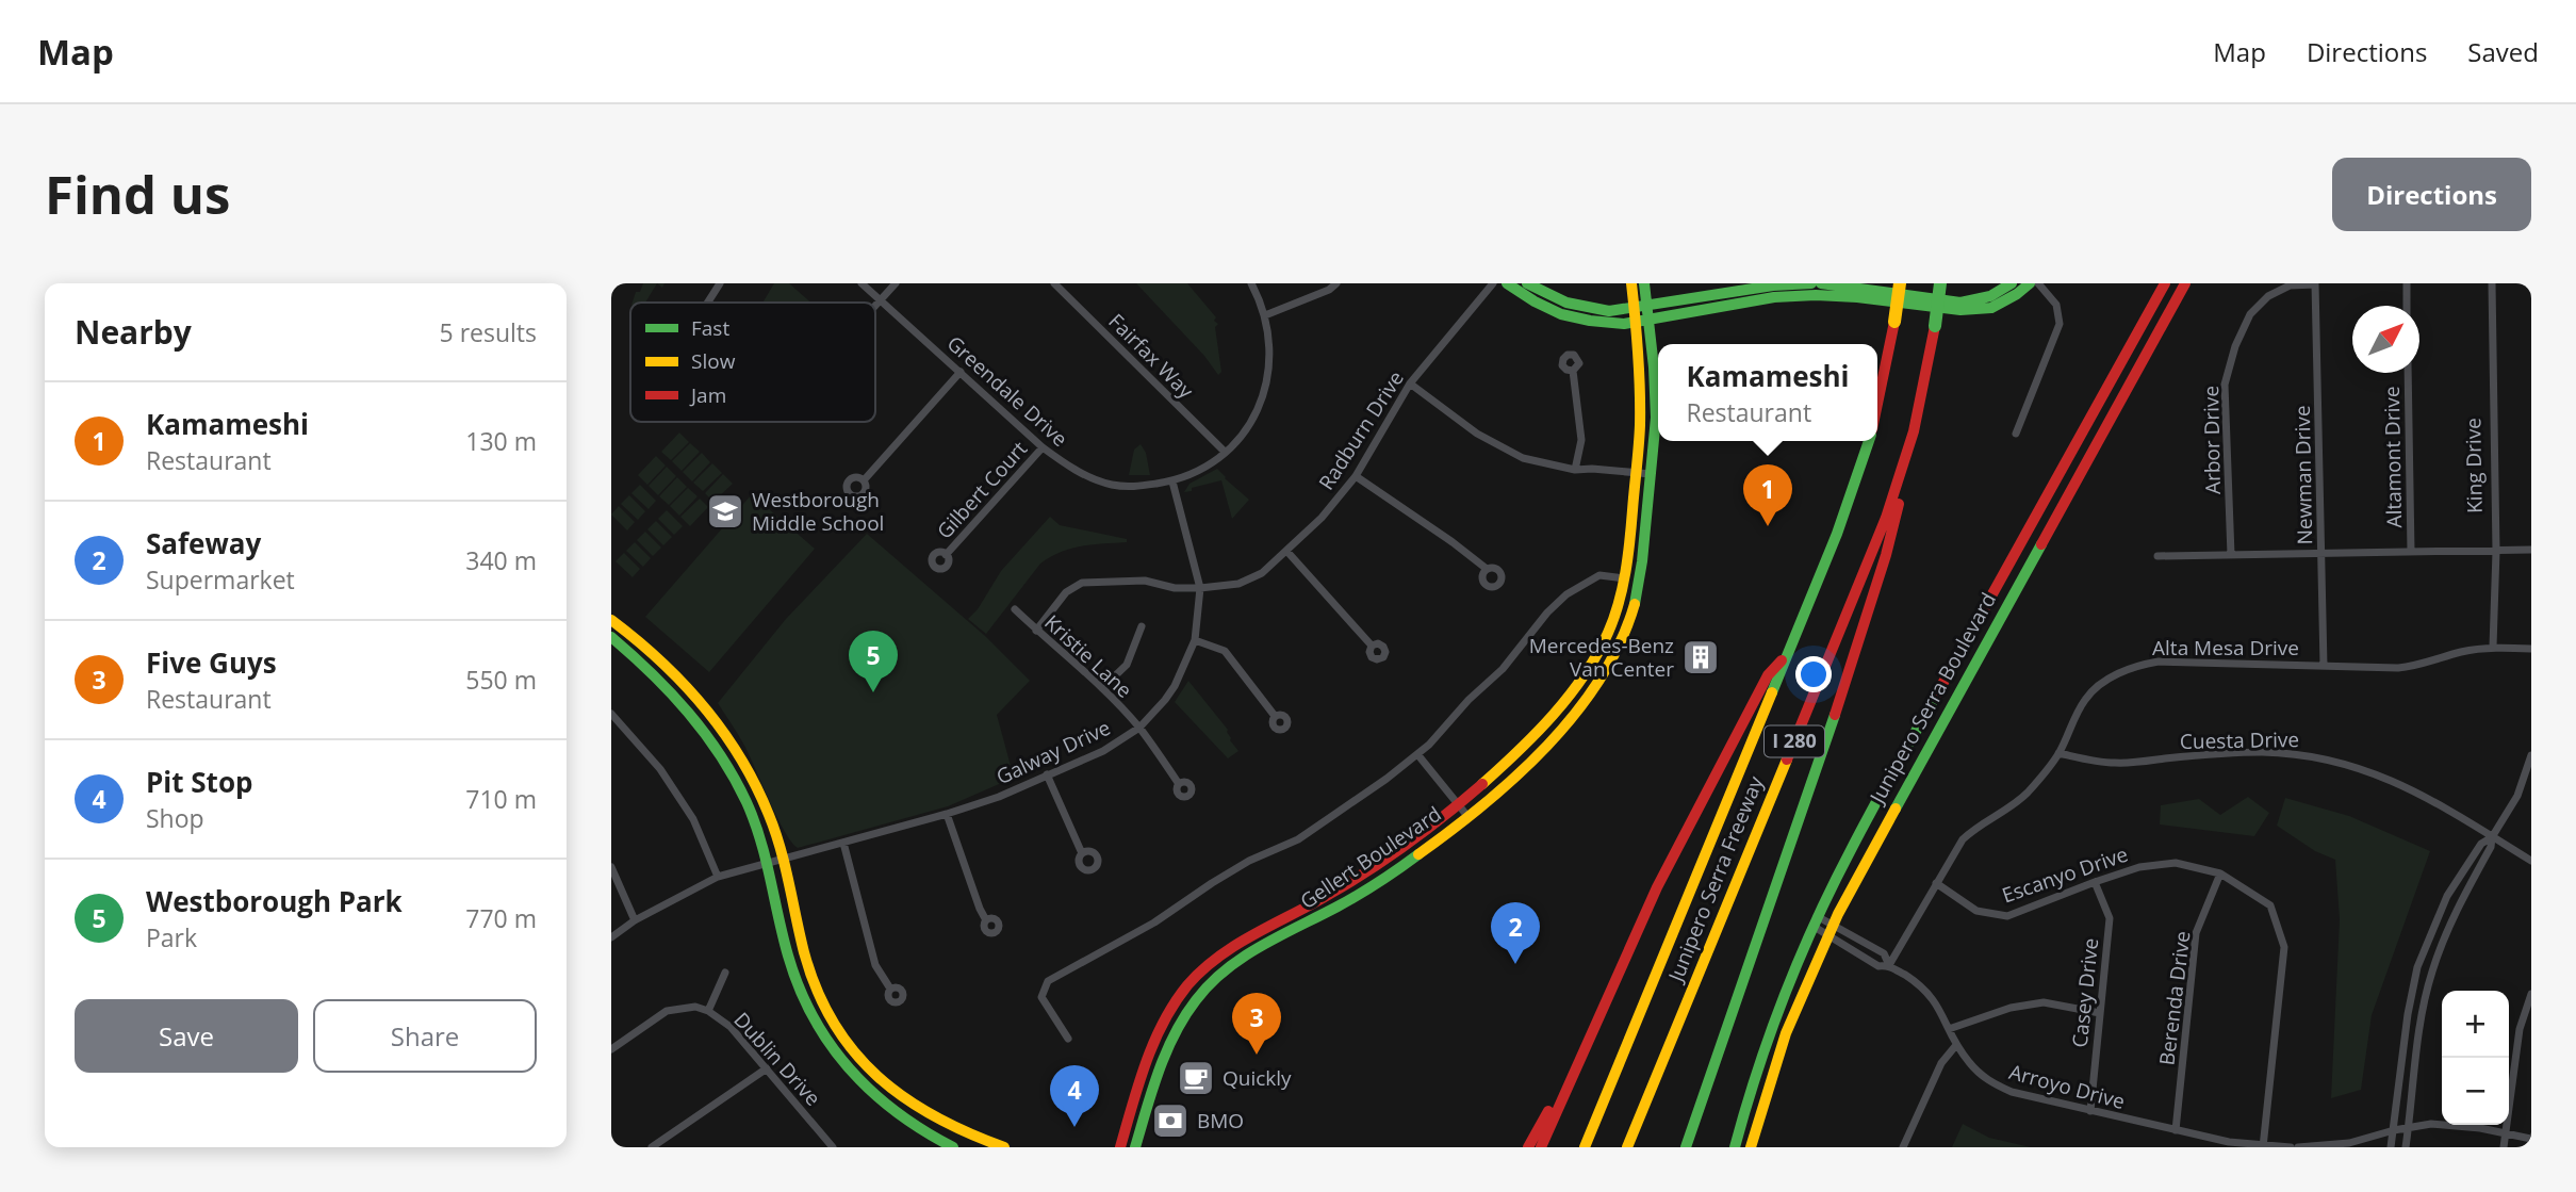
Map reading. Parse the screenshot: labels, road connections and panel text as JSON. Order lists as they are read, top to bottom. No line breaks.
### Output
{"streets":{"main road":["Junipero Serra Boulevard","I 280","Gellert Boulevard","Junipero Serra Freeway"],"street":["Fairfax Way","Greendale Drive","Radburn Drive","Arbor Drive","Altamont Drive","King Drive","Newman Drive","Gilbert Court","Alta Mesa Drive","Kristie Lane","Cuesta Drive","Galway Drive","Escanyo Drive","Casey Drive","Berenda Drive","Dublin Drive","Arroyo Drive"]},"crossings":[["Fairfax Way","Greendale Drive"],["Greendale Drive","Gilbert Court"],["Greendale Drive","Galway Drive"],["Radburn Drive","Kristie Lane"],["Radburn Drive","Galway Drive"],["Arbor Drive","Newman Drive"],["King Drive","Alta Mesa Drive"],["Newman Drive","Alta Mesa Drive"],["Alta Mesa Drive","Cuesta Drive"],["Alta Mesa Drive","Escanyo Drive"],["Alta Mesa Drive","Arroyo Drive"],["Kristie Lane","Galway Drive"],["Junipero Serra Boulevard","Arroyo Drive"],["Escanyo Drive","Casey Drive"],["Escanyo Drive","Berenda Drive"],["Escanyo Drive","Arroyo Drive"],["Casey Drive","Arroyo Drive"],["Berenda Drive","Arroyo Drive"]],"places":{"school or university":["Westborough Middle School"],"building":["Mercedes-Benz Van Center"],"cafe":["Quickly"],"bank":["BMO"]},"legend":["Fast","Slow","Jam"],"north":"top right","page":{"header":"Map","nav":["Map","Directions","Saved"],"buttons":["Directions",["Save","Share"]],"title":"Find us","heading":["Nearby","5 results"],"popup":["Kamameshi","Restaurant"],"list":[{"mark":"1","name":"Kamameshi","note":"Restaurant","value":"130 m"},{"mark":"2","name":"Safeway","note":"Supermarket","value":"340 m"},{"mark":"3","name":"Five Guys","note":"Restaurant","value":"550 m"},{"mark":"4","name":"Pit Stop","note":"Shop","value":"710 m"},{"mark":"5","name":"Westborough Park","note":"Park","value":"770 m"}],"pins":["1","5","2","3","4"],"map_buttons":["+","−"]}}
